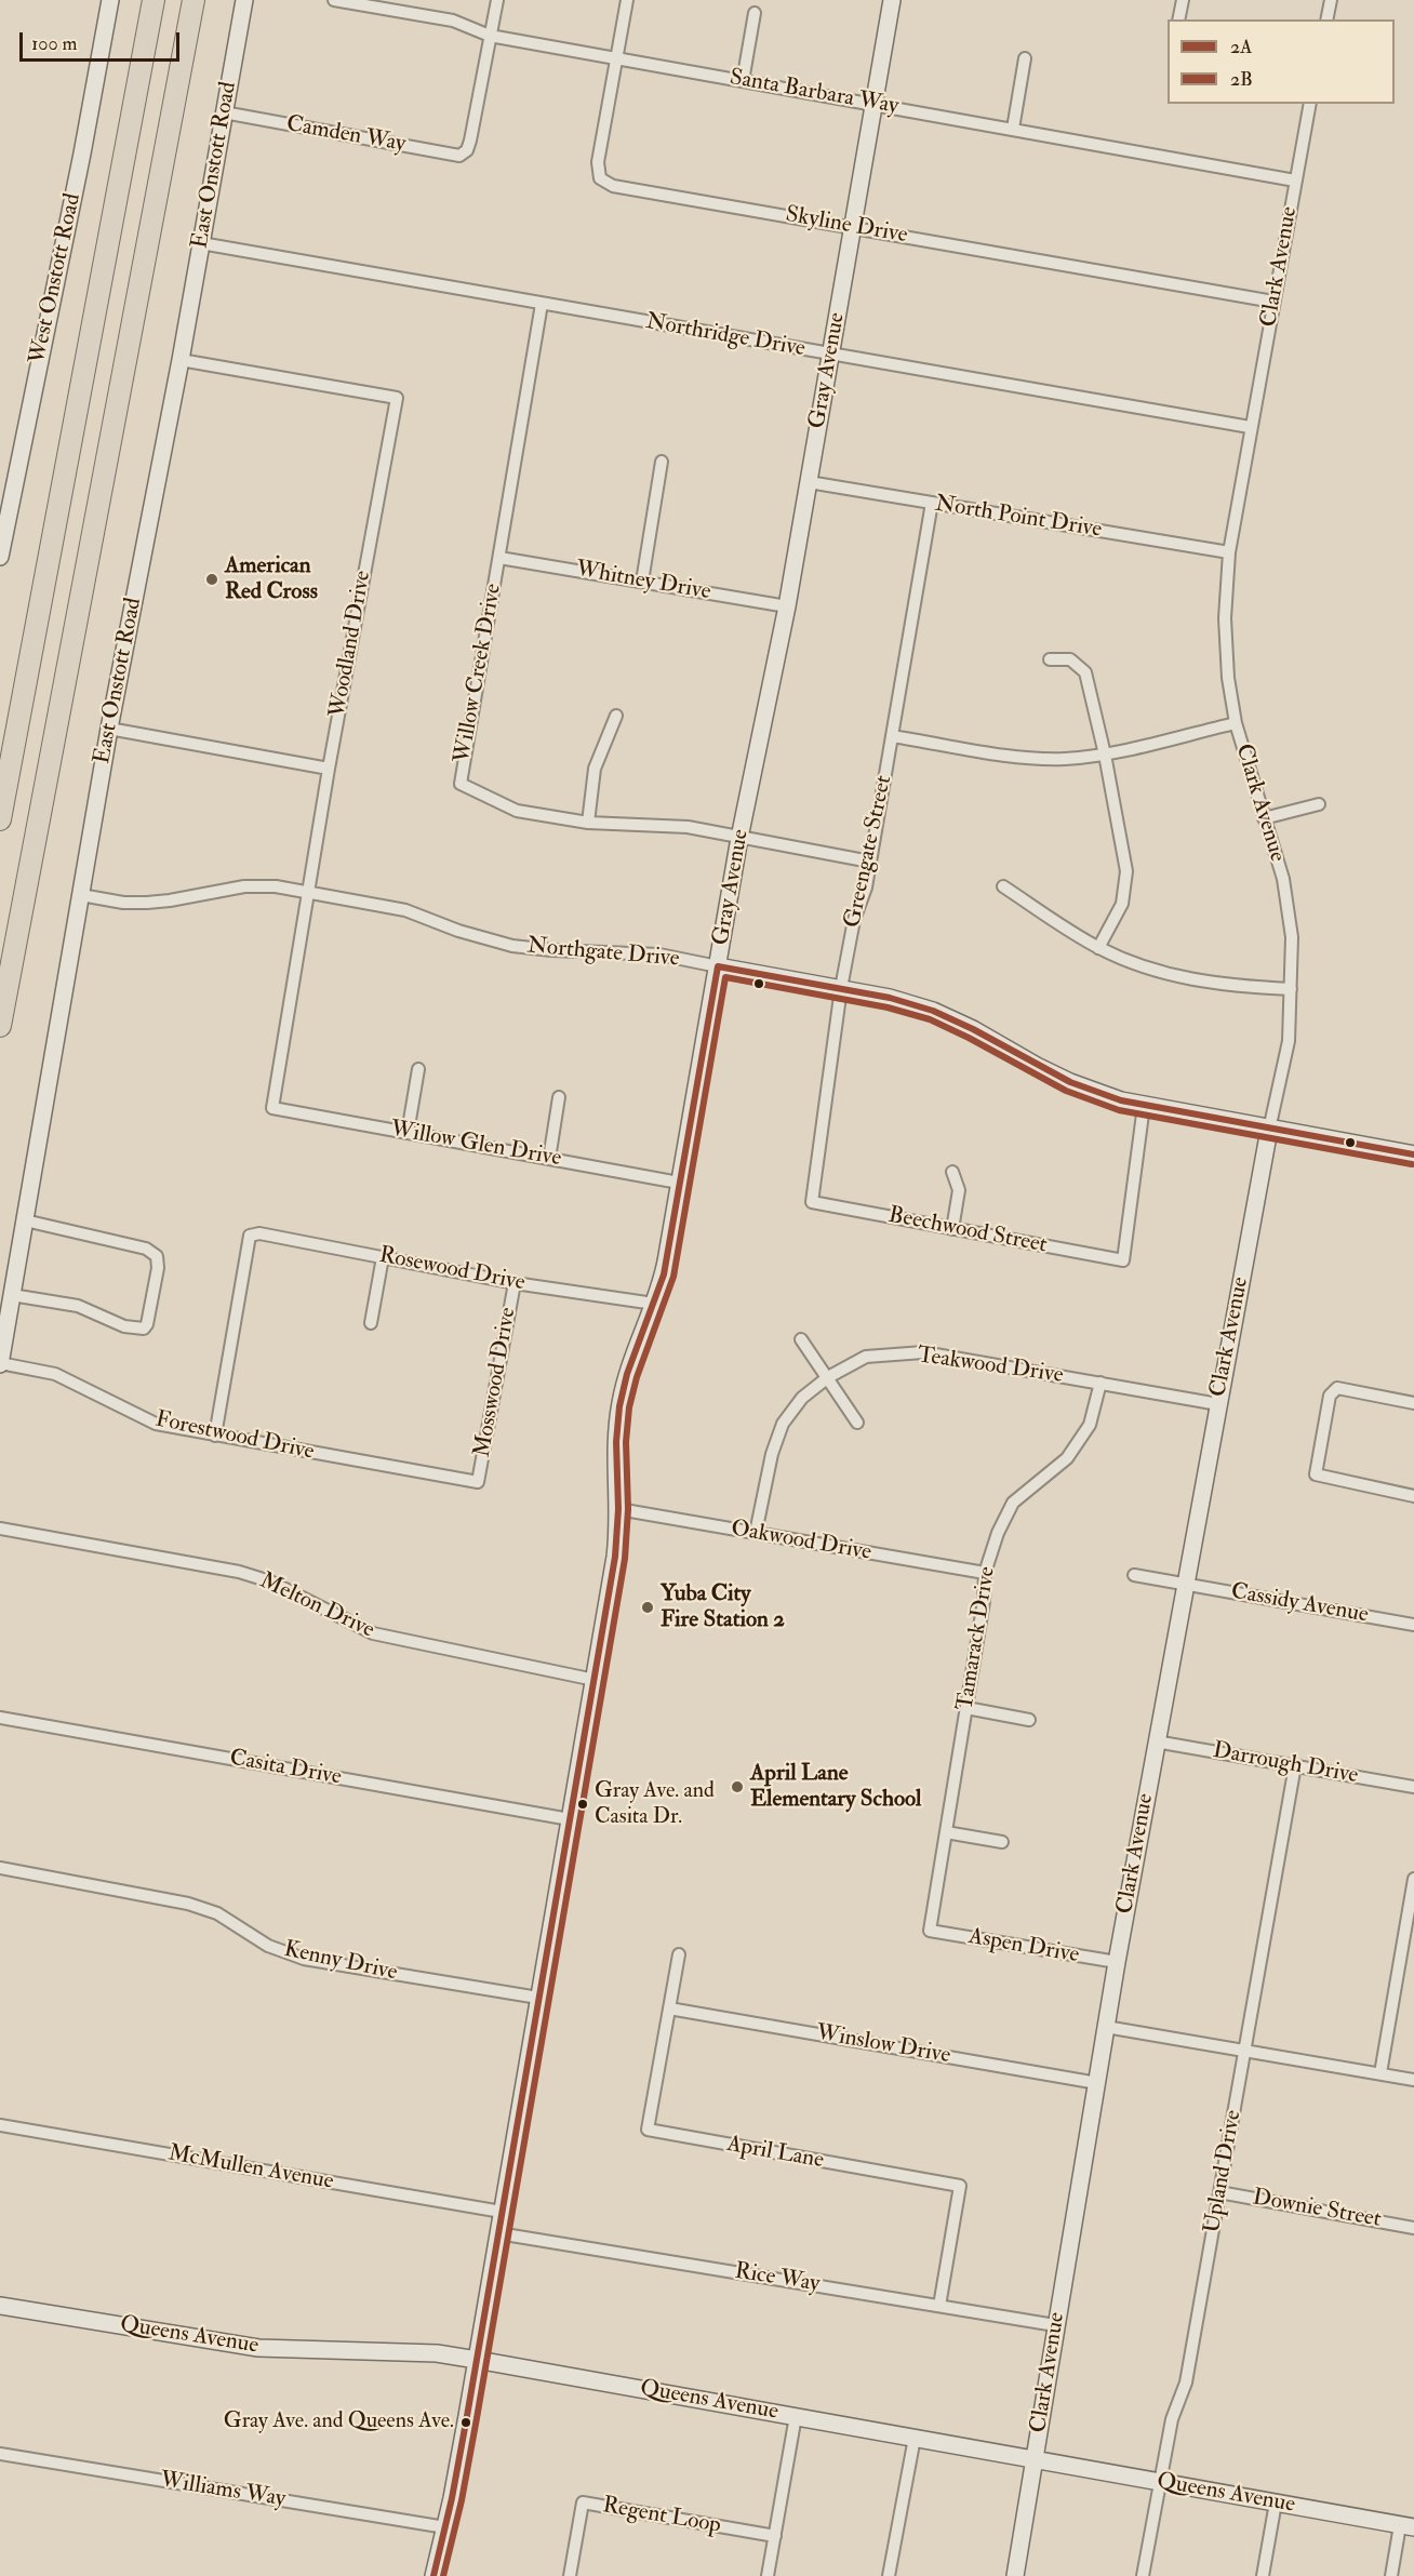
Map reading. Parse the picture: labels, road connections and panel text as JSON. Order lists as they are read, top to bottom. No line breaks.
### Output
{"streets":{"street":["Santa Barbara Way","Camden Way","East Onstott Road","Skyline Drive","Clark Avenue","West Onstott Road","Northridge Drive","Gray Avenue","North Point Drive","Whitney Drive","Woodland Drive","Willow Creek Drive","Greengate Street","Northgate Drive","Willow Glen Drive","Beechwood Street","Rosewood Drive","Teakwood Drive","Mosswood Drive","Forestwood Drive","Oakwood Drive","Cassidy Avenue","Melton Drive","Tamarack Drive","Darrough Drive","Casita Drive","Aspen Drive","Kenny Drive","Winslow Drive","April Lane","McMullen Avenue","Upland Drive","Downie Street","Rice Way","Queens Avenue","Williams Way","Regent Loop"]},"crossings":[["Santa Barbara Way","Camden Way"],["Santa Barbara Way","Skyline Drive"],["Santa Barbara Way","Clark Avenue"],["Santa Barbara Way","Gray Avenue"],["Camden Way","East Onstott Road"],["East Onstott Road","Northridge Drive"],["East Onstott Road","Woodland Drive"],["East Onstott Road","Northgate Drive"],["East Onstott Road","Forestwood Drive"],["Skyline Drive","Clark Avenue"],["Skyline Drive","Gray Avenue"],["Clark Avenue","Northridge Drive"],["Clark Avenue","North Point Drive"],["Clark Avenue","Northgate Drive"],["Clark Avenue","Teakwood Drive"],["Clark Avenue","Cassidy Avenue"],["Clark Avenue","Darrough Drive"],["Clark Avenue","Aspen Drive"],["Clark Avenue","Winslow Drive"],["Clark Avenue","Rice Way"],["Clark Avenue","Queens Avenue"],["Northridge Drive","Gray Avenue"],["Northridge Drive","Willow Creek Drive"],["Gray Avenue","North Point Drive"],["Gray Avenue","Whitney Drive"],["Gray Avenue","Willow Creek Drive"],["Gray Avenue","Northgate Drive"],["Gray Avenue","Willow Glen Drive"],["Gray Avenue","Rosewood Drive"],["Gray Avenue","Oakwood Drive"],["Gray Avenue","Melton Drive"],["Gray Avenue","Casita Drive"],["Gray Avenue","Kenny Drive"],["Gray Avenue","McMullen Avenue"],["Gray Avenue","Rice Way"],["Gray Avenue","Queens Avenue"],["Gray Avenue","Williams Way"],["North Point Drive","Greengate Street"],["Whitney Drive","Willow Creek Drive"],["Woodland Drive","Northgate Drive"],["Woodland Drive","Willow Glen Drive"],["Willow Creek Drive","Greengate Street"],["Greengate Street","Northgate Drive"],["Greengate Street","Beechwood Street"],["Northgate Drive","Beechwood Street"],["Rosewood Drive","Mosswood Drive"],["Rosewood Drive","Forestwood Drive"],["Teakwood Drive","Oakwood Drive"],["Teakwood Drive","Tamarack Drive"],["Mosswood Drive","Forestwood Drive"],["Oakwood Drive","Tamarack Drive"],["Tamarack Drive","Aspen Drive"],["Darrough Drive","Upland Drive"],["Winslow Drive","April Lane"],["April Lane","Rice Way"],["Upland Drive","Downie Street"],["Upland Drive","Queens Avenue"]],"places":["American Red Cross","Yuba City Fire Station 2","April Lane Elementary School","Gray Ave. and Casita Dr.","Gray Ave. and Queens Ave."],"lines":["transit line 2A","transit line 2B"],"legend":["2A","2B"],"scale_bar":"100 m"}
